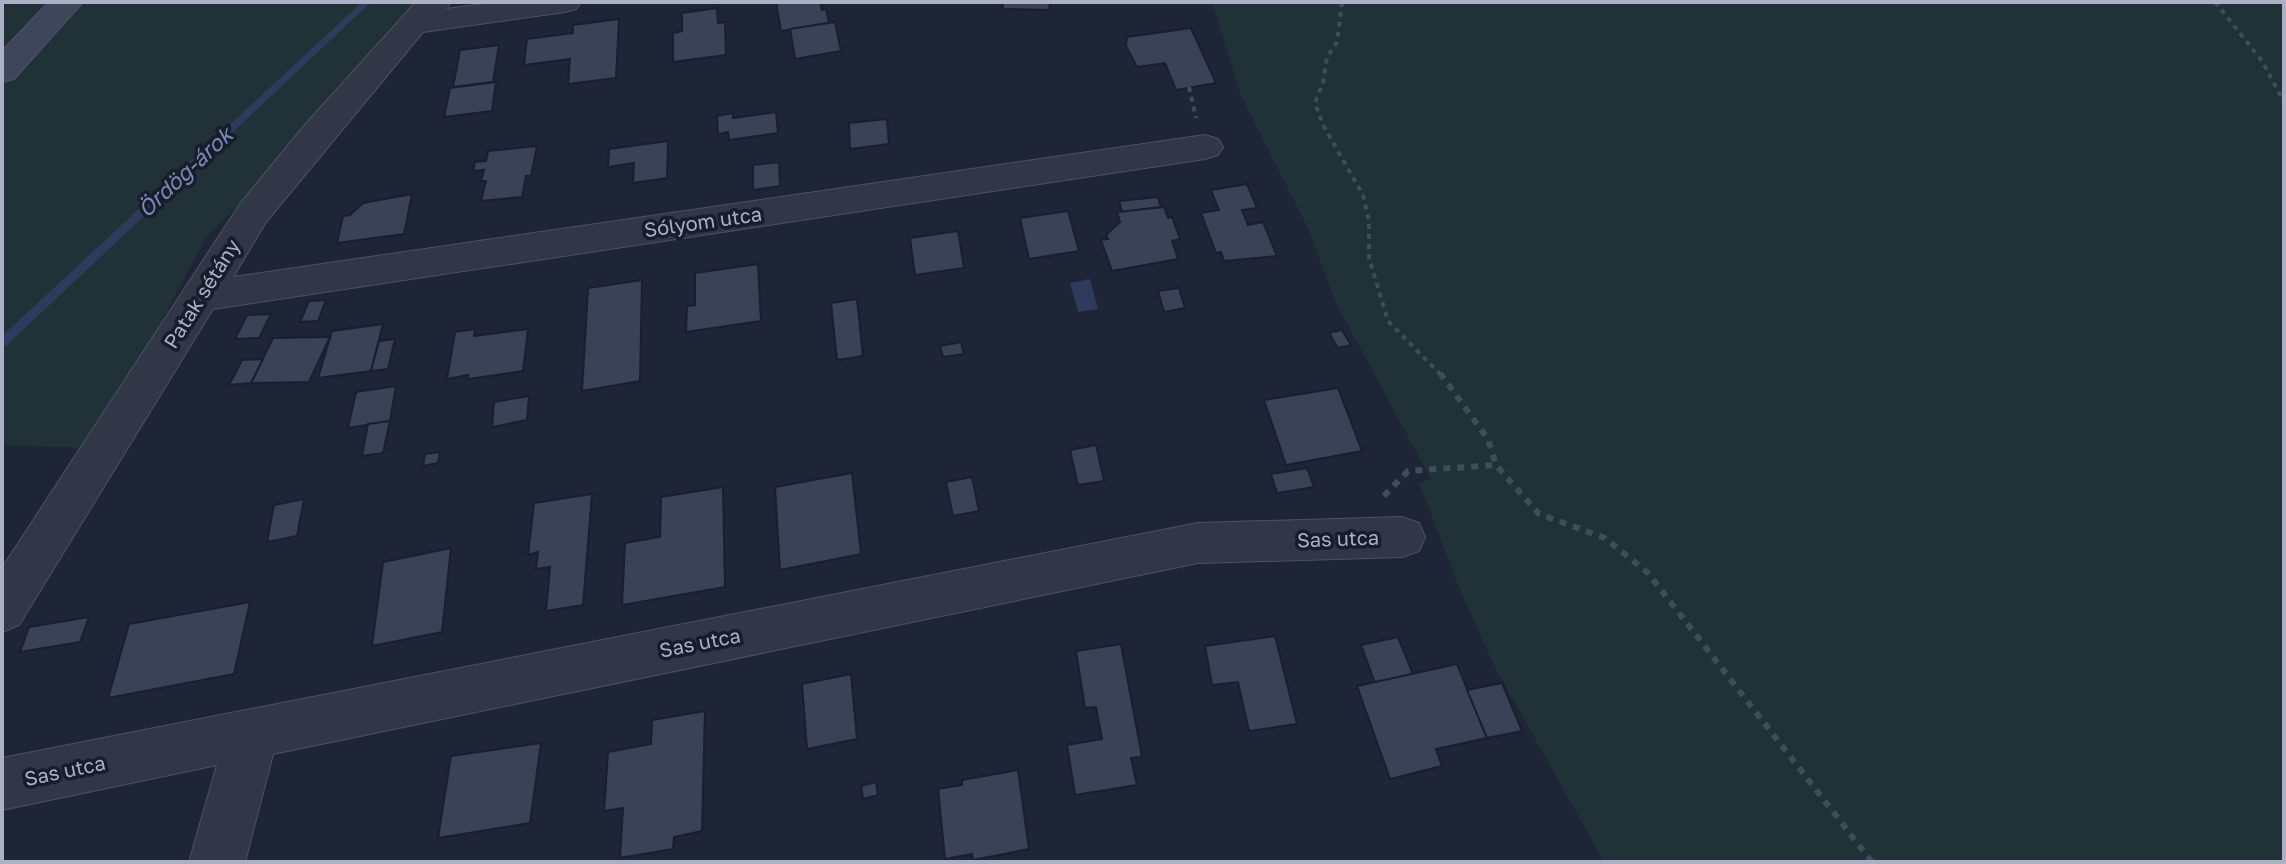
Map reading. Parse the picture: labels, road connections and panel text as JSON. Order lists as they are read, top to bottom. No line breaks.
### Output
{"streets":{"street":["Sólyom utca","Patak sétány","Sas utca"]},"crossings":[["Sólyom utca","Patak sétány"]],"water":["Ördög-árok"]}
